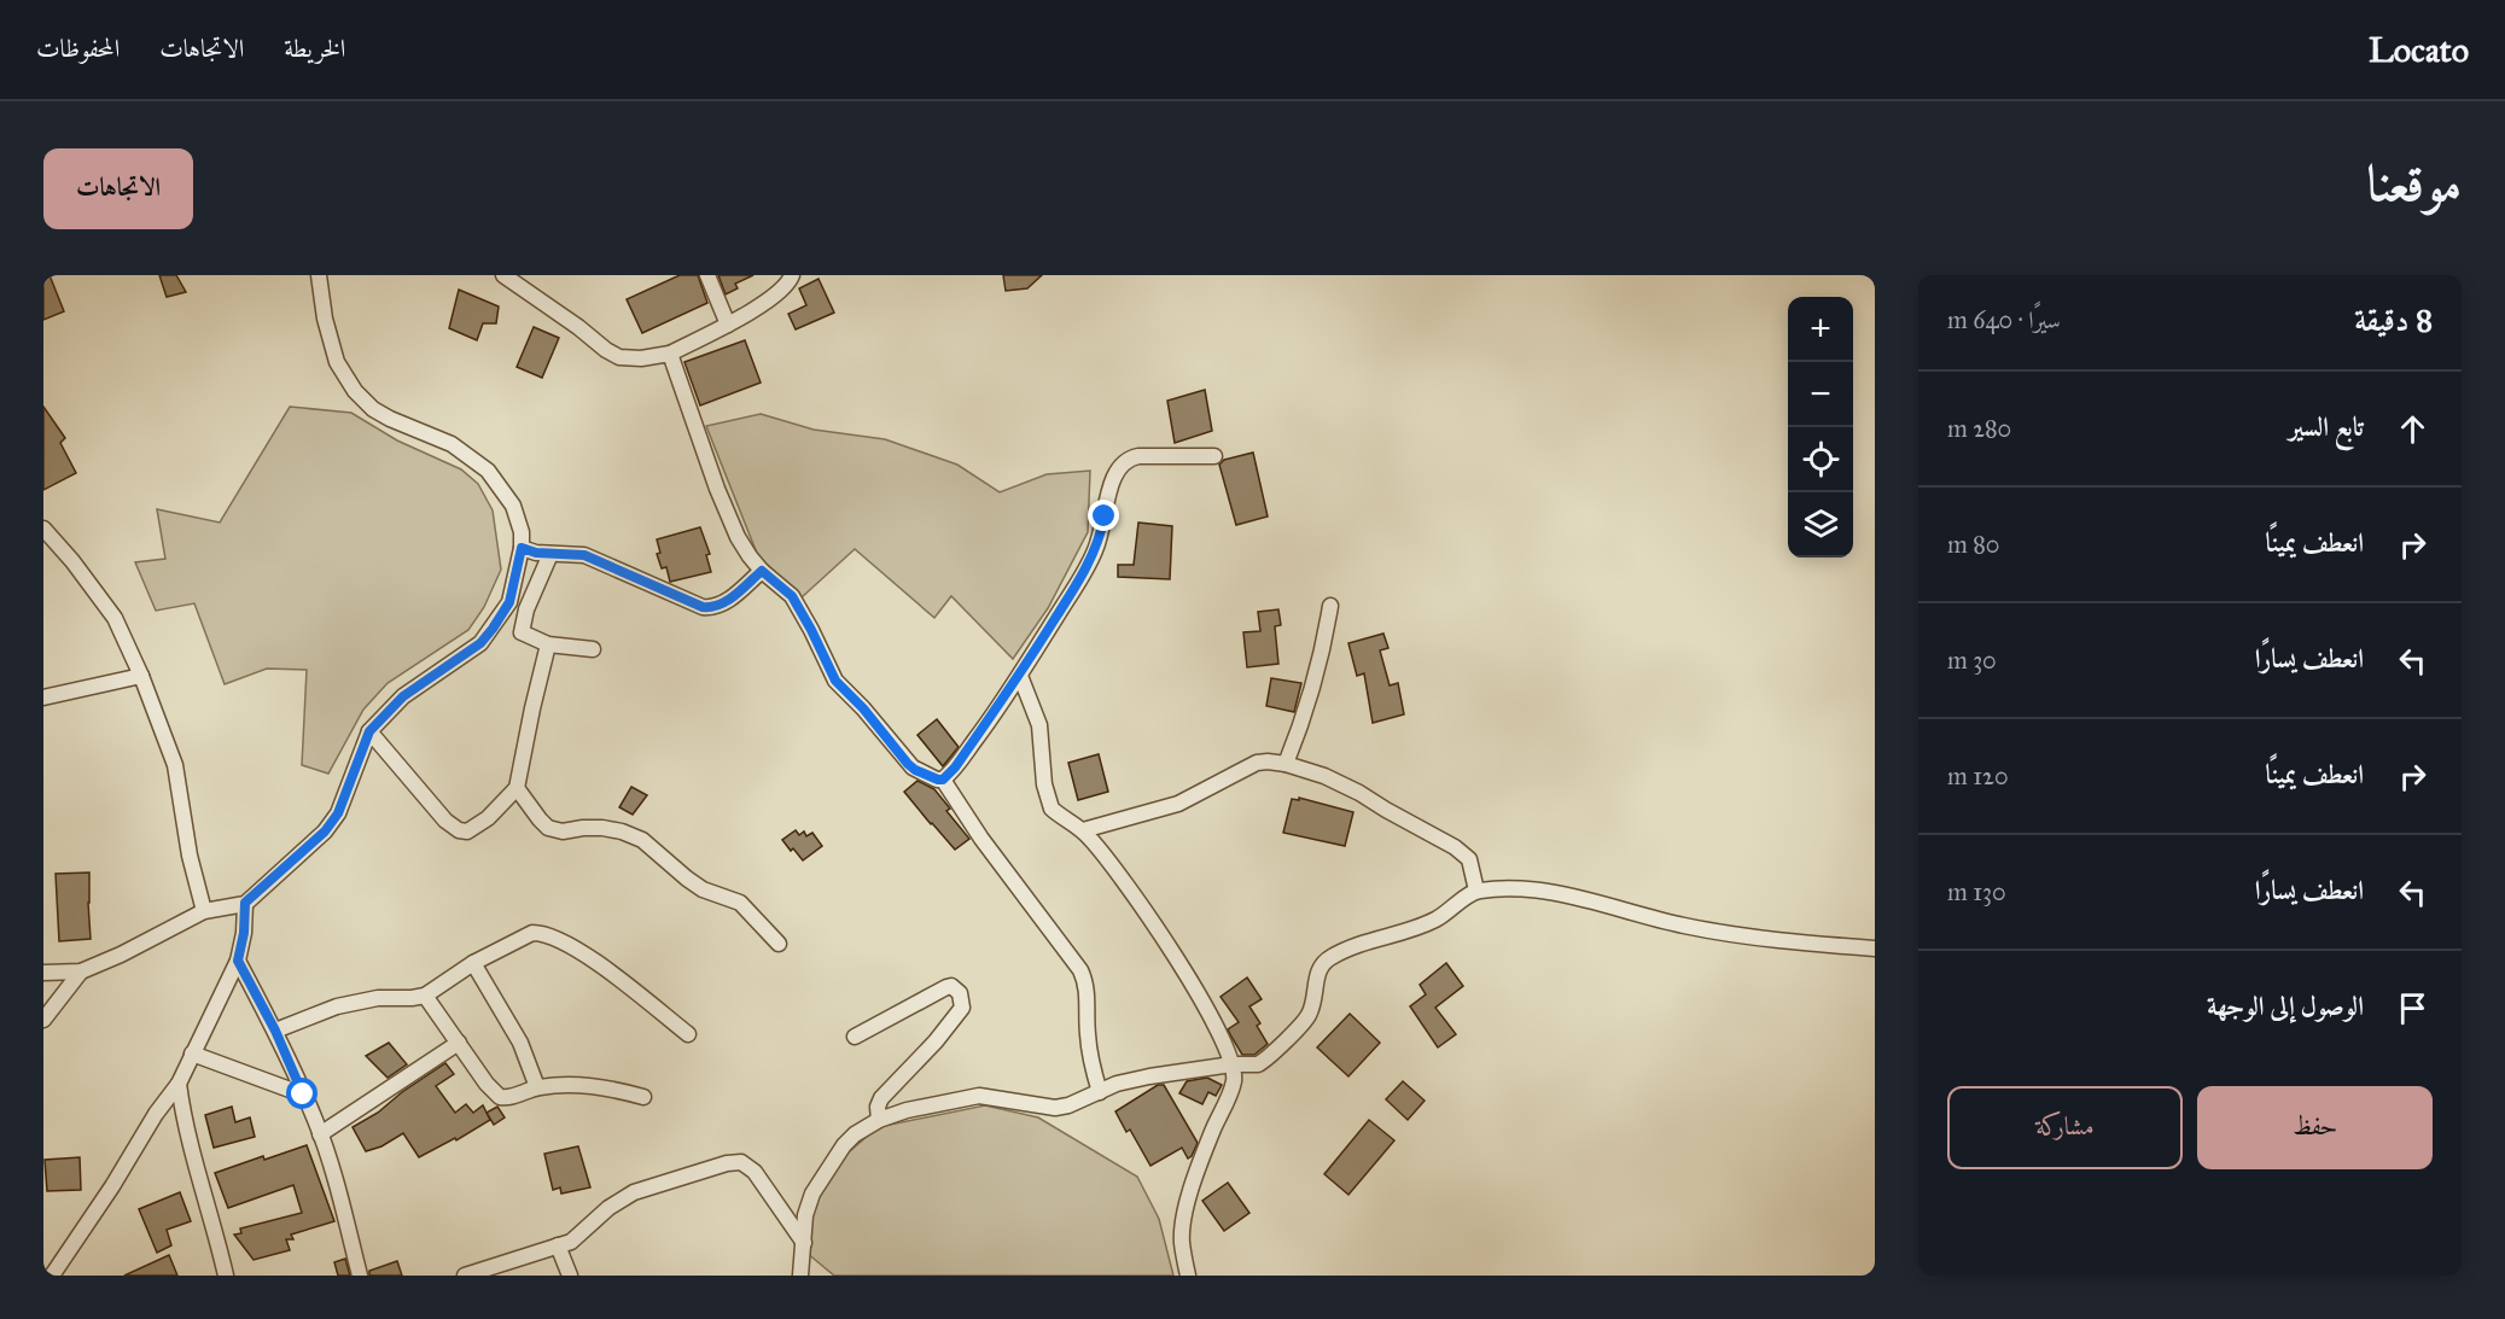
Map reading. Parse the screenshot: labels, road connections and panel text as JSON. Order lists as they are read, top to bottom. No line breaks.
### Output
{"page":{"header":"Locato","nav":["الخريطة","الاتجاهات","المحفوظات"],"title":"موقعنا","buttons":["الاتجاهات",["حفظ","مشاركة"]],"heading":["8 دقيقة","سيرًا · 640 m"],"map_buttons":["+","−"],"list":[["تابع السير","280 m"],["انعطف يمينًا","80 m"],["انعطف يسارًا","30 m"],["انعطف يمينًا","120 m"],["انعطف يسارًا","130 m"],"الوصول إلى الوجهة"]}}
